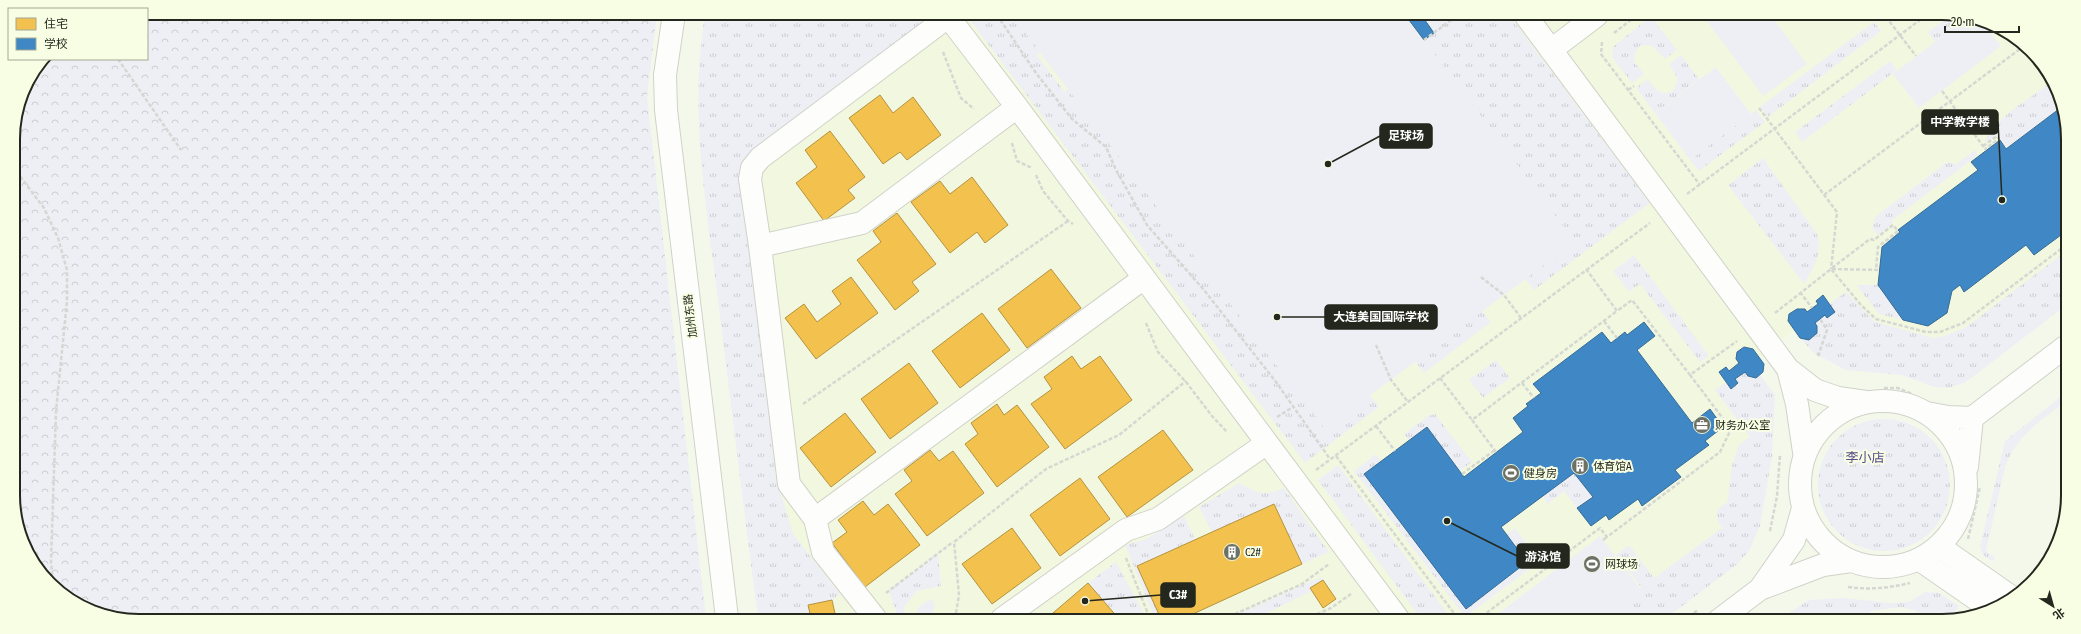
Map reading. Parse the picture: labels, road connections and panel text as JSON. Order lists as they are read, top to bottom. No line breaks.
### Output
{"streets":{"street":["加州东路"]},"districts":["李小店"],"places":{"other":["足球场","中学教学楼","大连美国国际学校","游泳馆","C3#"],"office":["财务办公室"],"building":["体育馆A","C2#"],"sports":["健身房","网球场"]},"legend":["住宅","学校"],"scale_bar":"20 m","north":"bottom right"}
